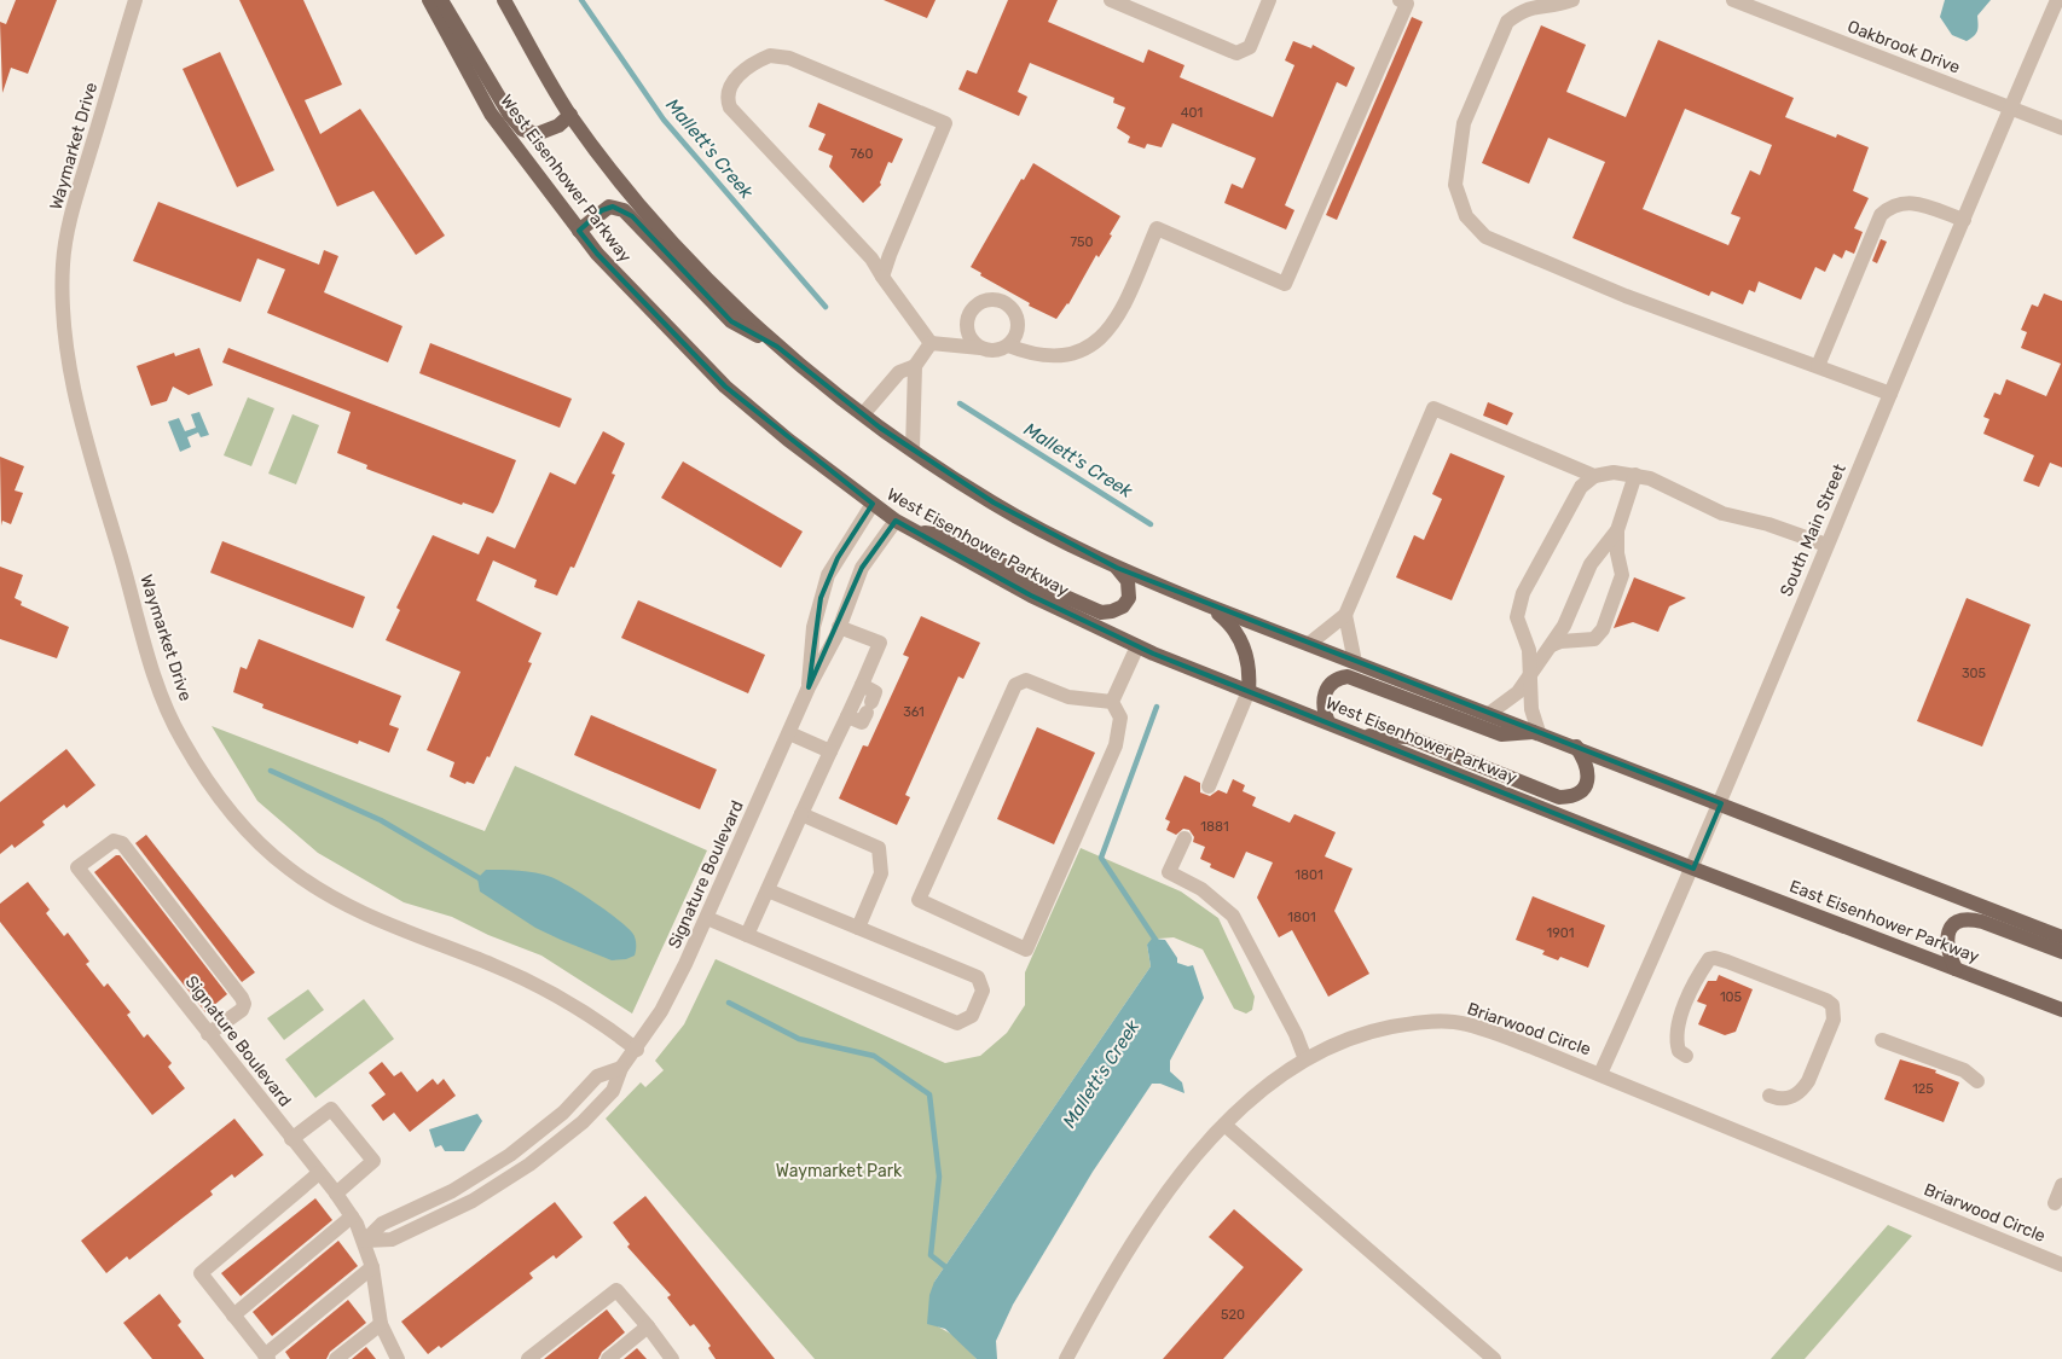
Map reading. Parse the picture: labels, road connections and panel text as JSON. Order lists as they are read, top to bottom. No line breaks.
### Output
{"streets":{"main road":["West Eisenhower Parkway","East Eisenhower Parkway"],"street":["Oakbrook Drive","Waymarket Drive","South Main Street","Signature Boulevard","Briarwood Circle"]},"crossings":[["Oakbrook Drive","South Main Street"],["Waymarket Drive","Signature Boulevard"],["West Eisenhower Parkway","South Main Street"],["West Eisenhower Parkway","Signature Boulevard"],["West Eisenhower Parkway","East Eisenhower Parkway"],["South Main Street","East Eisenhower Parkway"],["South Main Street","Briarwood Circle"]],"water":["Mallett's Creek"],"parks":["Waymarket Park"],"house_numbers":["401","760","750","305","361","1881","1801","1801","1901","105","125","520"]}
